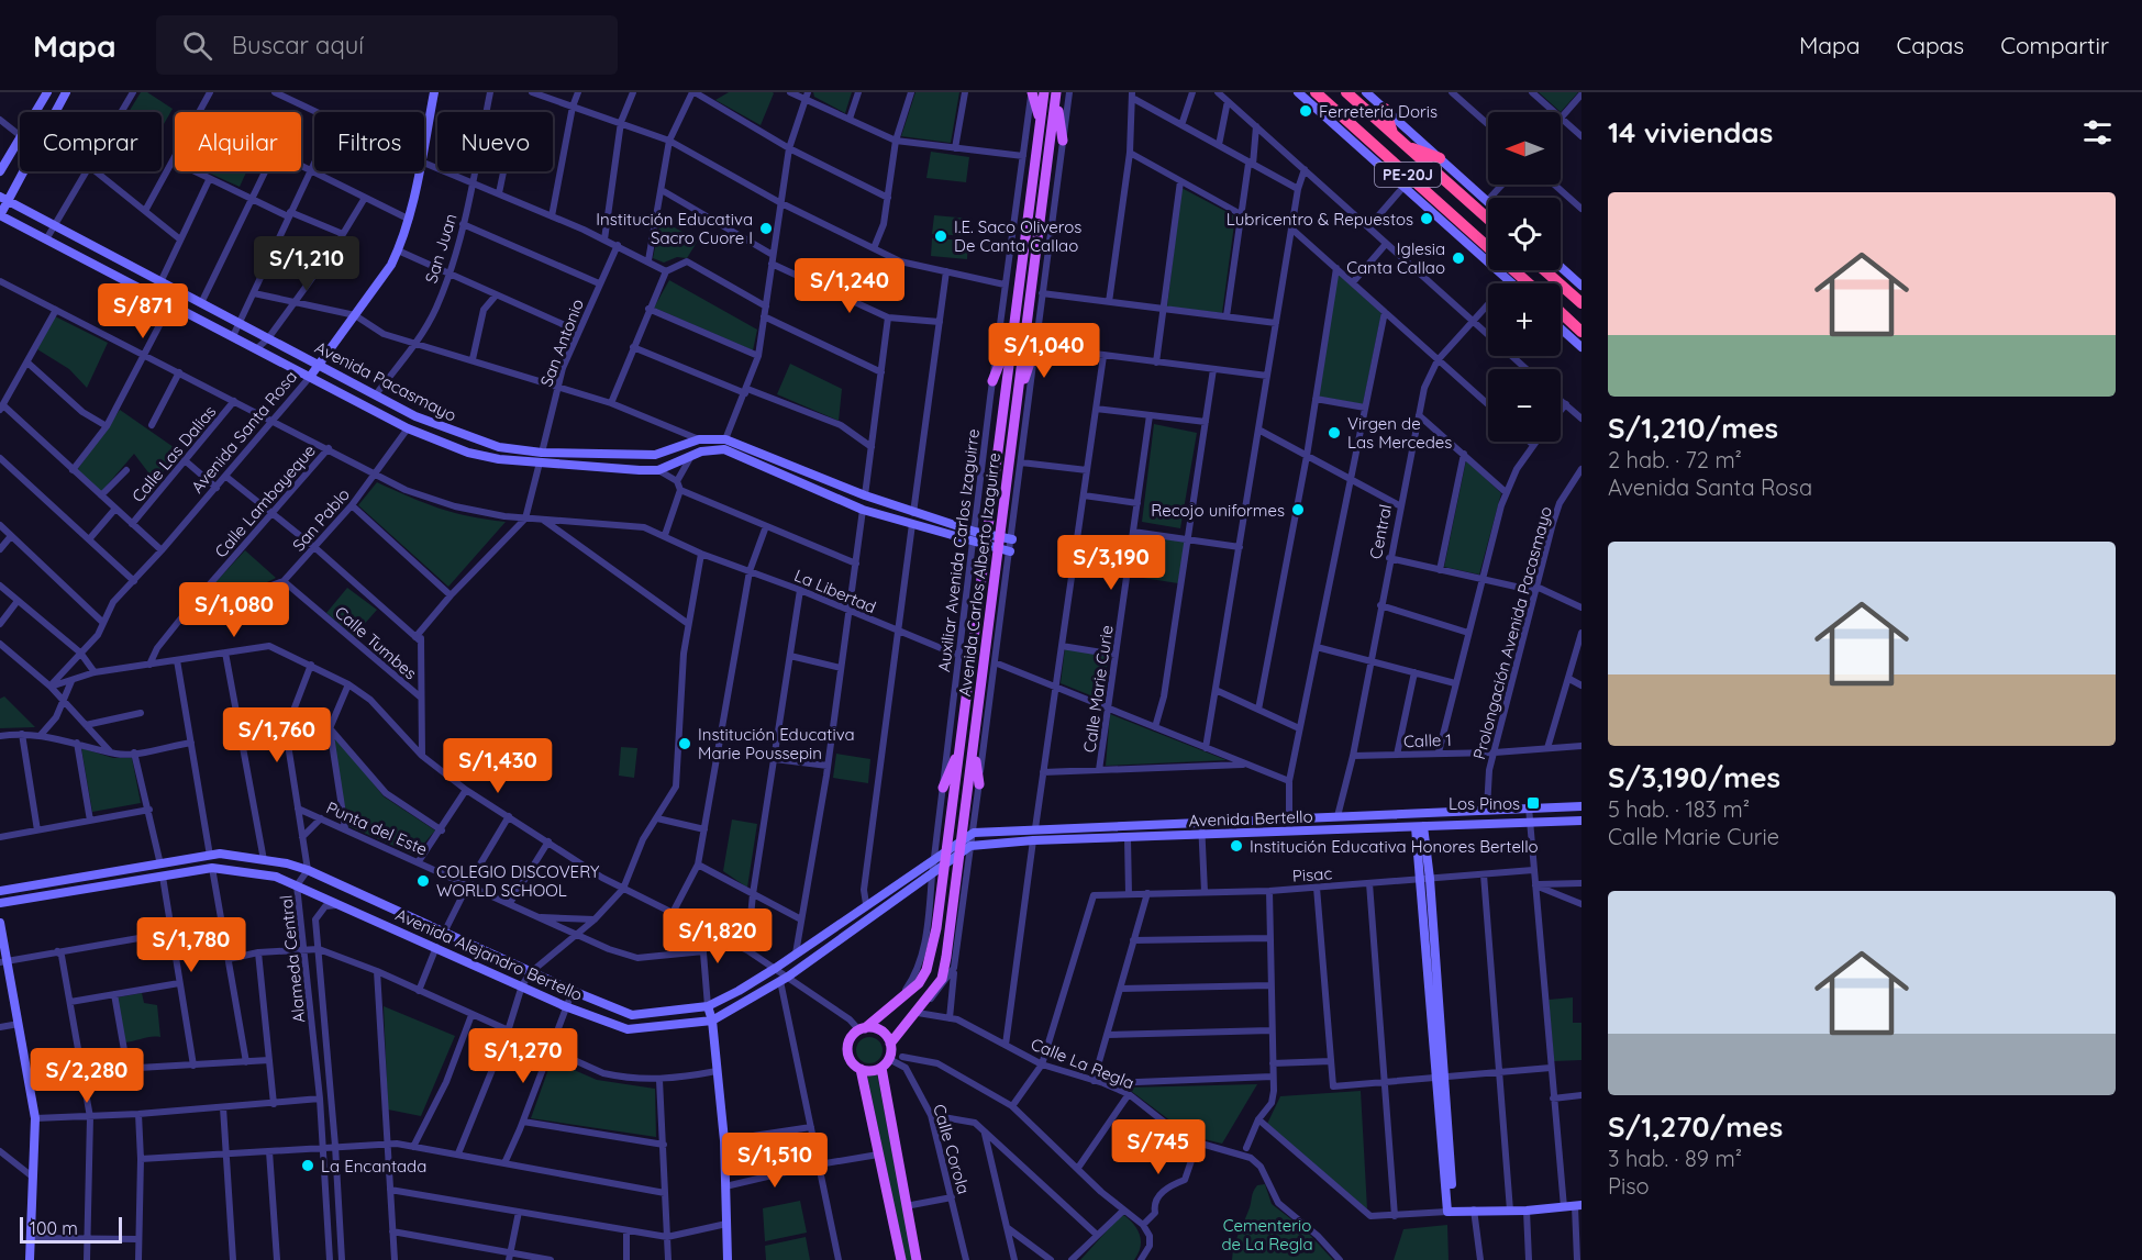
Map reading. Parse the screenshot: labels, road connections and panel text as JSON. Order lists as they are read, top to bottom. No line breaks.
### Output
{"streets":{"highway":["PE-20J"],"main road":["Avenida Pacasmayo","Avenida Santa Rosa","Avenida Carlos Alberto Izaguirre","Avenida Bertello","Avenida Alejandro Bertello"],"street":["San Juan","San Antonio","Calle Las Dalias","Calle Lambayeque","San Pablo","Central","Auxiliar Avenida Carlos Izaguirre","La Libertad","Prolongación Avenida Pacasmayo","Calle Tumbes","Calle Marie Curie","Calle 1","Punta del Este","Pisac","Alameda Central","Calle La Regla","Calle Corola"]},"crossings":[["San Juan","Avenida Pacasmayo"],["San Antonio","Avenida Pacasmayo"],["San Antonio","La Libertad"],["Avenida Pacasmayo","Avenida Santa Rosa"],["Avenida Pacasmayo","San Pablo"],["Avenida Pacasmayo","Auxiliar Avenida Carlos Izaguirre"],["Avenida Pacasmayo","Avenida Carlos Alberto Izaguirre"],["Avenida Santa Rosa","La Libertad"],["Calle Las Dalias","La Libertad"],["Calle Lambayeque","San Pablo"],["Calle Lambayeque","La Libertad"],["San Pablo","La Libertad"],["San Pablo","Calle Tumbes"],["Central","Calle 1"],["Central","Avenida Bertello"],["Auxiliar Avenida Carlos Izaguirre","Avenida Carlos Alberto Izaguirre"],["Auxiliar Avenida Carlos Izaguirre","La Libertad"],["Auxiliar Avenida Carlos Izaguirre","Avenida Alejandro Bertello"],["Avenida Carlos Alberto Izaguirre","Avenida Bertello"],["Avenida Carlos Alberto Izaguirre","Avenida Alejandro Bertello"],["Avenida Carlos Alberto Izaguirre","Calle La Regla"],["Avenida Carlos Alberto Izaguirre","Calle Corola"],["Prolongación Avenida Pacasmayo","Calle 1"],["Prolongación Avenida Pacasmayo","Avenida Bertello"],["Avenida Bertello","Avenida Alejandro Bertello"],["Pisac","Calle La Regla"],["Avenida Alejandro Bertello","Alameda Central"]],"parks":["Cementerio de La Regla"],"places":{"other":["Ferretería Doris","Lubricentro & Repuestos","Institución Educativa Sacro Cuore I","I.E. Saco Oliveros De Canta Callao","Iglesia Canta Callao","Virgen de Las Mercedes","Recojo uniformes","Institución Educativa Marie Poussepin","Institución Educativa Honores Bertello","COLEGIO DISCOVERY WORLD SCHOOL","La Encantada"],"transit":["Los Pinos"]},"scale_bar":"100 m","north":"left","page":{"header":"Mapa","search":"Buscar aquí","nav":["Mapa","Capas","Compartir"],"heading":"14 viviendas","map_buttons":["+","−"],"chip":["Comprar","Alquilar","Filtros","Nuevo"],"list":[{"name":"S/1,210/mes","note":"2 hab. · 72 m² · Avenida Santa Rosa"},{"name":"S/3,190/mes","note":"5 hab. · 183 m² · Calle Marie Curie"},{"name":"S/1,270/mes","note":"3 hab. · 89 m² · Piso"}],"price":["S/1,210","S/1,240","S/871","S/1,040","S/3,190","S/1,080","S/1,760","S/1,430","S/1,820","S/1,780","S/1,270","S/2,280","S/745","S/1,510"],"scale":"100 m"}}
